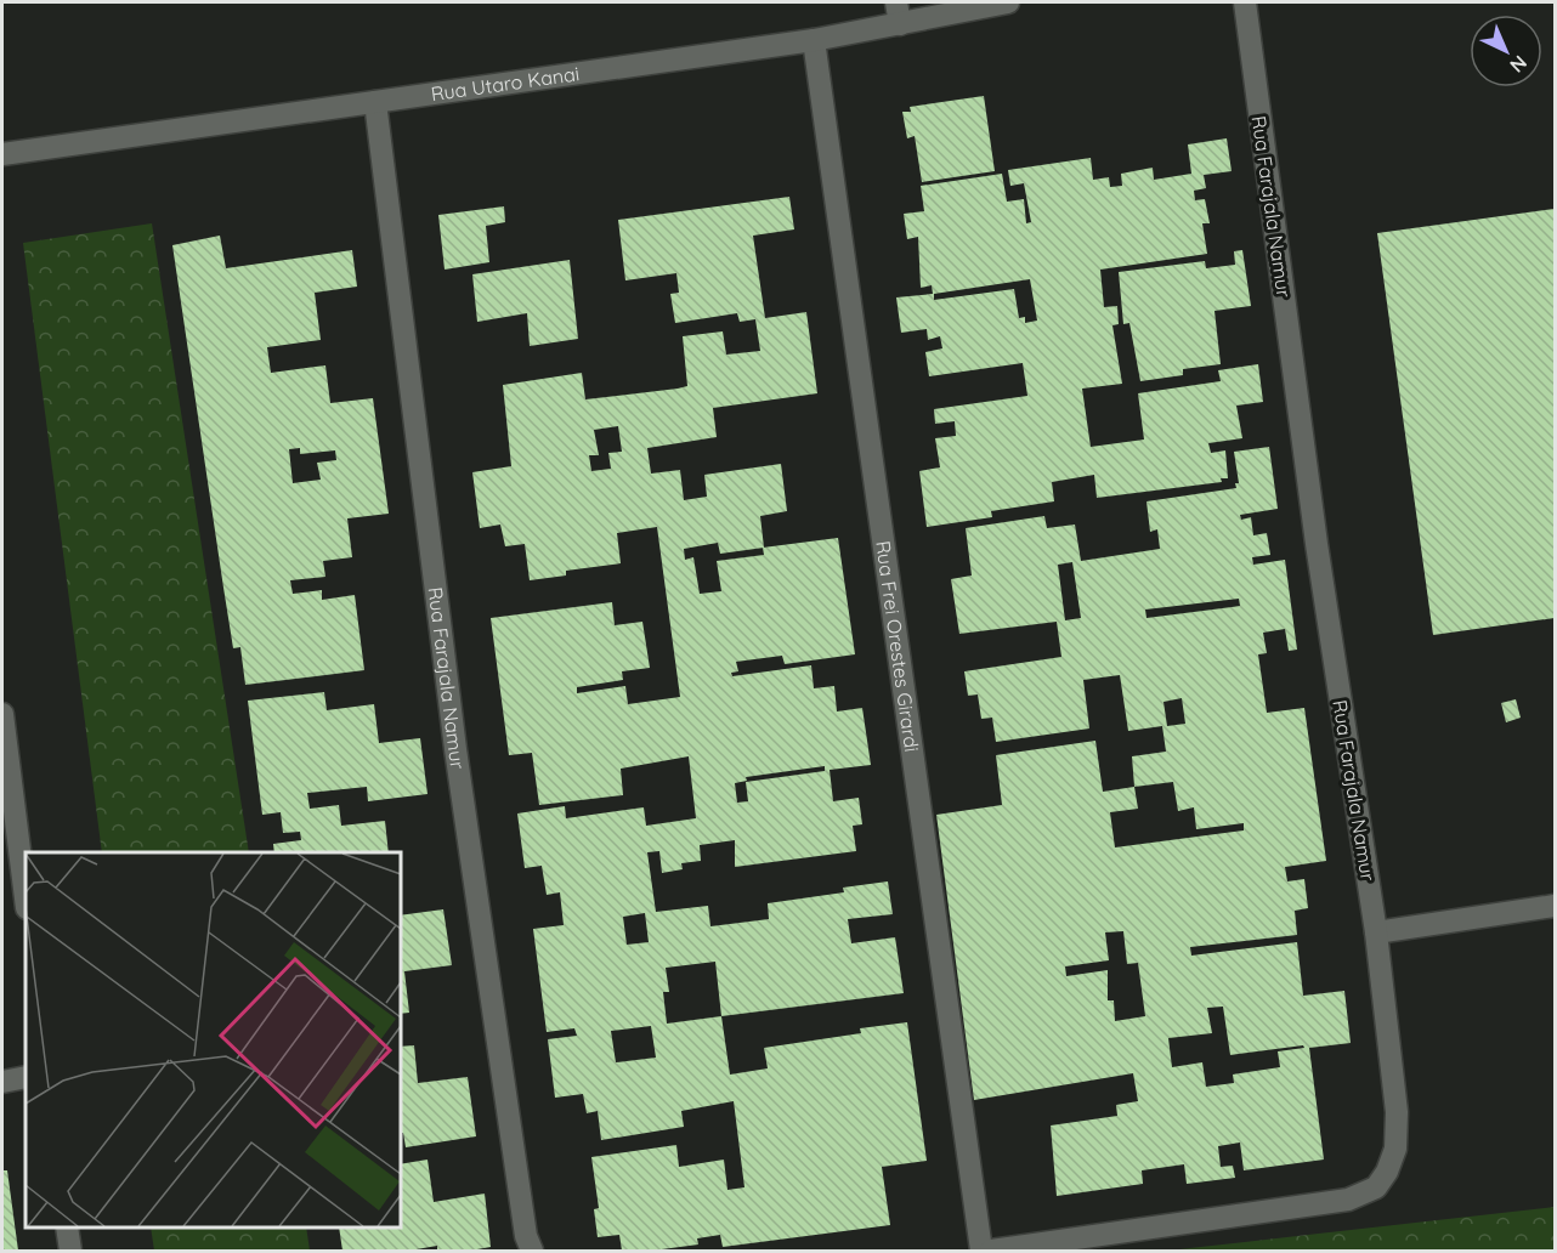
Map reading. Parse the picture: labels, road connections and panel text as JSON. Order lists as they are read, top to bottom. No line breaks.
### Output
{"streets":{"street":["Rua Utaro Kanai","Rua Farajala Namur","Rua Frei Orestes Girardi"]},"crossings":[["Rua Utaro Kanai","Rua Farajala Namur"],["Rua Utaro Kanai","Rua Frei Orestes Girardi"]],"north":"bottom right"}
